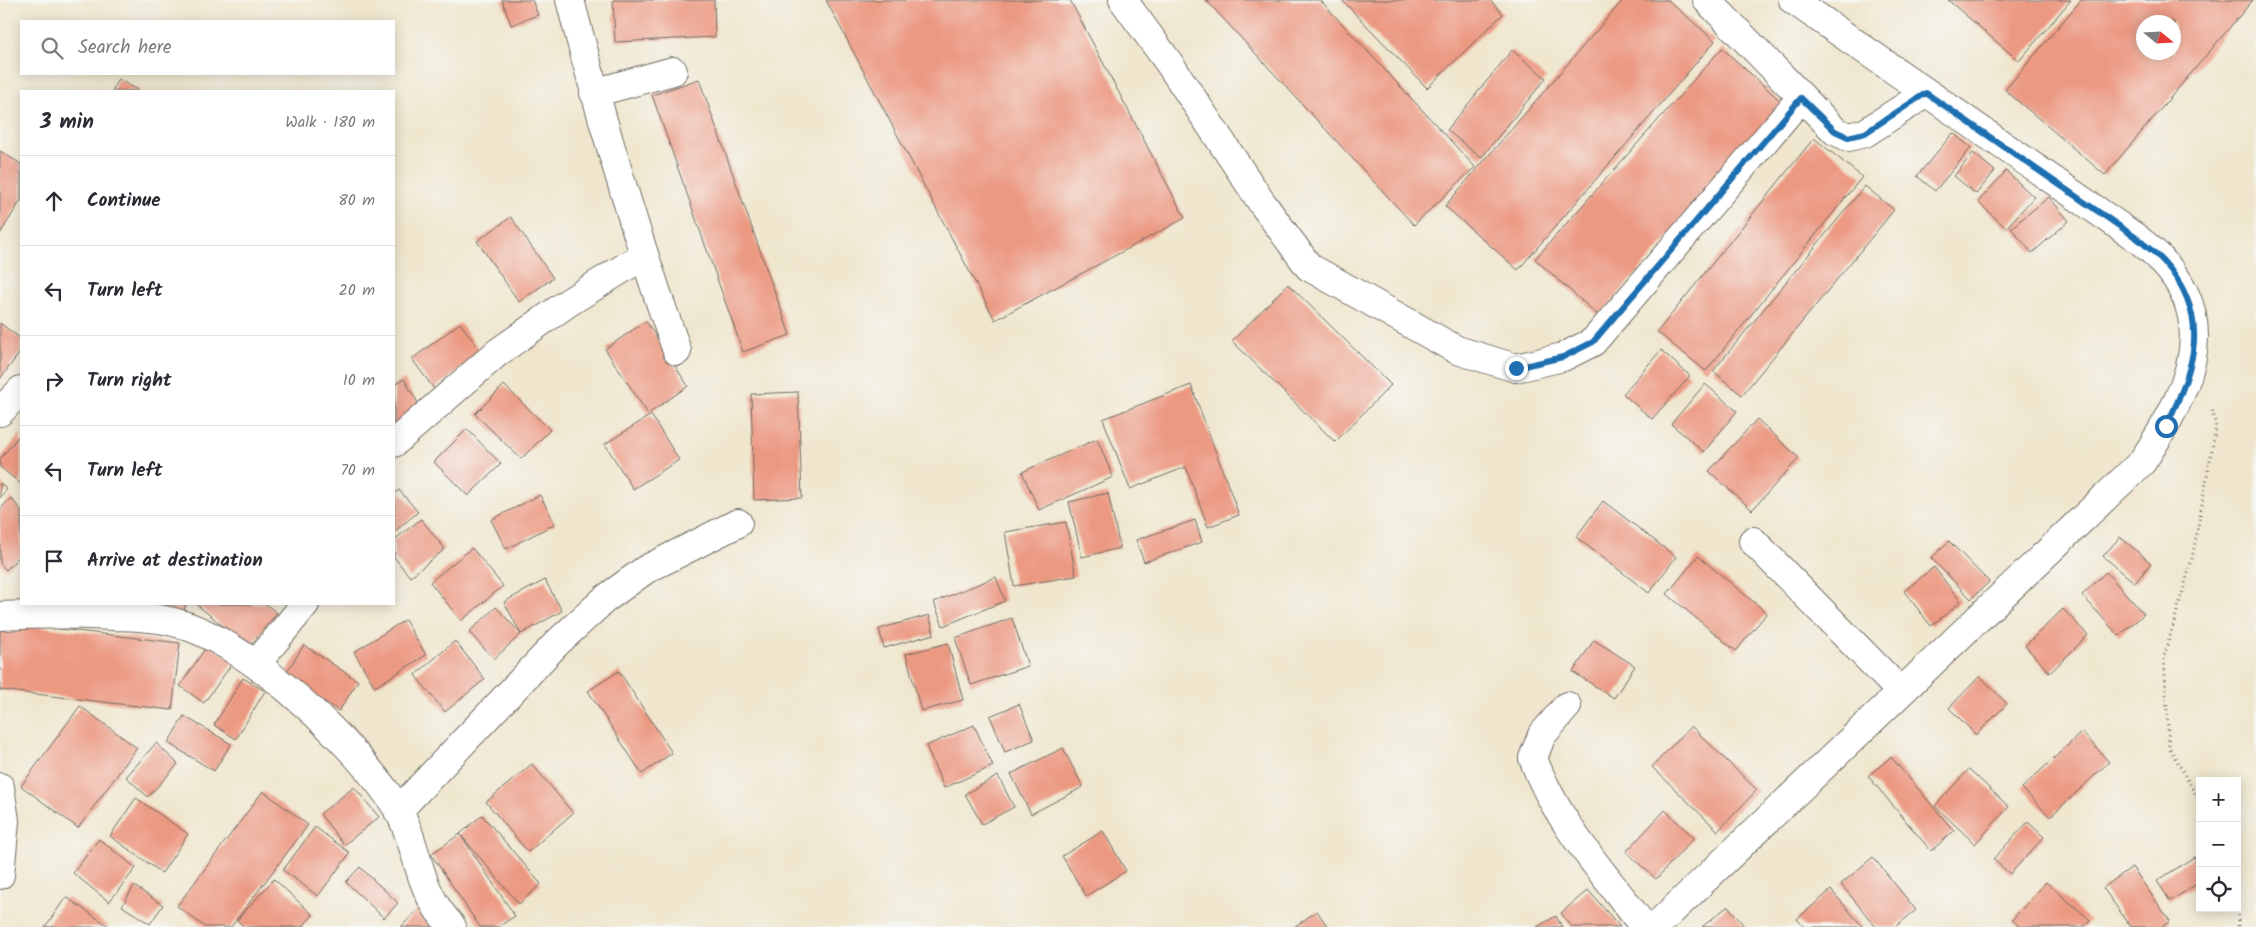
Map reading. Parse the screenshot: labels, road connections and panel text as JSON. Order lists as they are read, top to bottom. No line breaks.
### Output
{"north":"right","page":{"search":"Search here","heading":["3 min","Walk · 180 m"],"list":[["Continue","80 m"],["Turn left","20 m"],["Turn right","10 m"],["Turn left","70 m"],"Arrive at destination"],"map_buttons":["+","−"]}}
